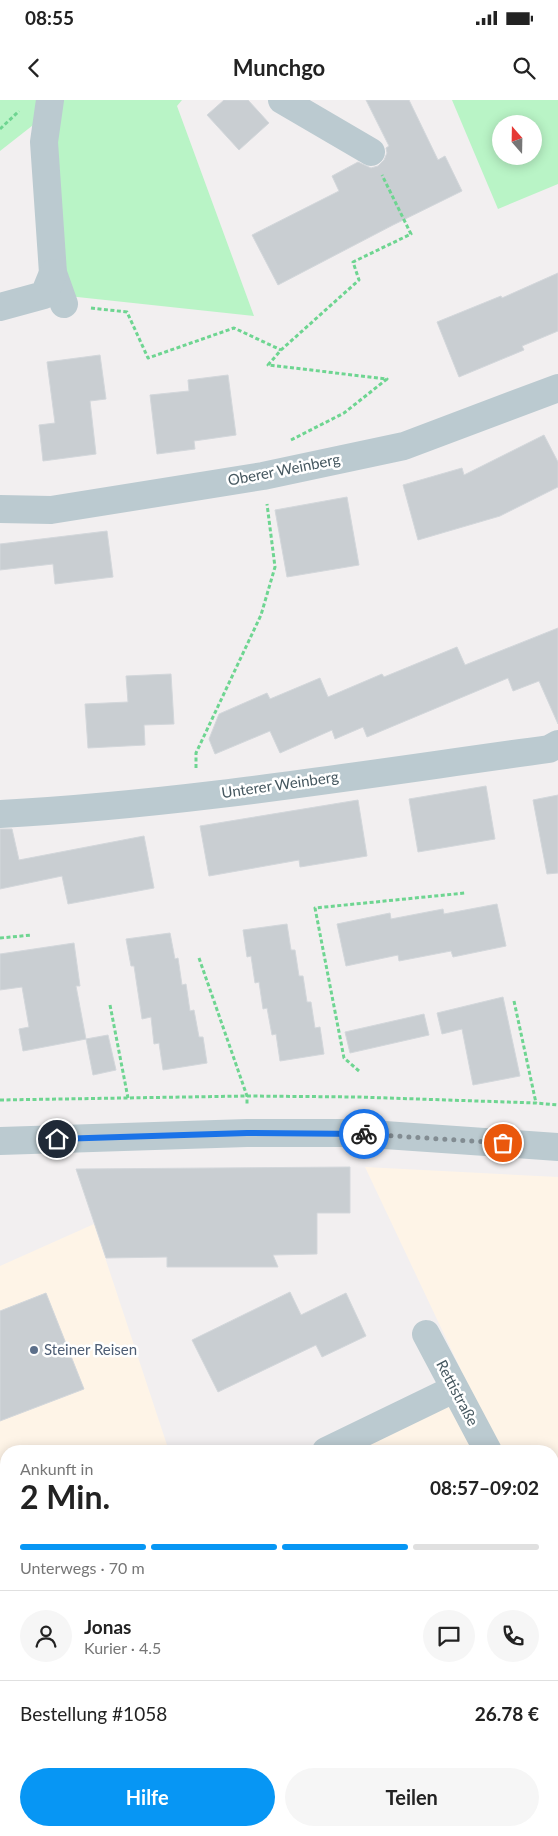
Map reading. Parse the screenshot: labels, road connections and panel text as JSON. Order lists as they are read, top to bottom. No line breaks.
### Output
{"streets":{"street":["Oberer Weinberg","Unterer Weinberg","Rettistraße"]},"places":["Steiner Reisen"],"north":"top","page":{"status":"08:55","header":"Munchgo","heading":["2 Min.","Ankunft in","08:57–09:02"],"panel":["Jonas","Kurier · 4.5","Bestellung #1058","26.78 €"],"bar":"Unterwegs · 70 m","buttons":["Hilfe","Teilen"]}}
